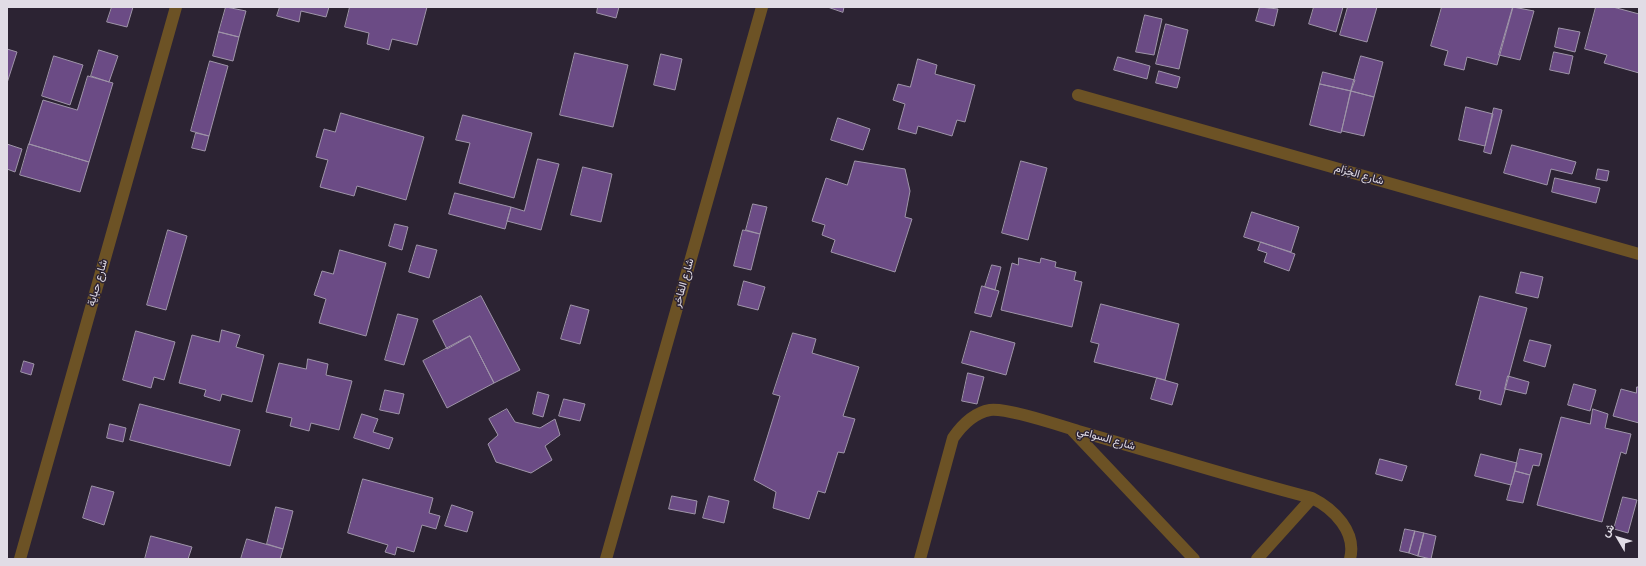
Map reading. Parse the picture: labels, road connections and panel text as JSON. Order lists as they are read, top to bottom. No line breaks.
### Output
{"streets":{"street":["شارع الخِزَام","شارع حباية","شارع الفاخر","شارع السواعي"]},"north":"top left"}
